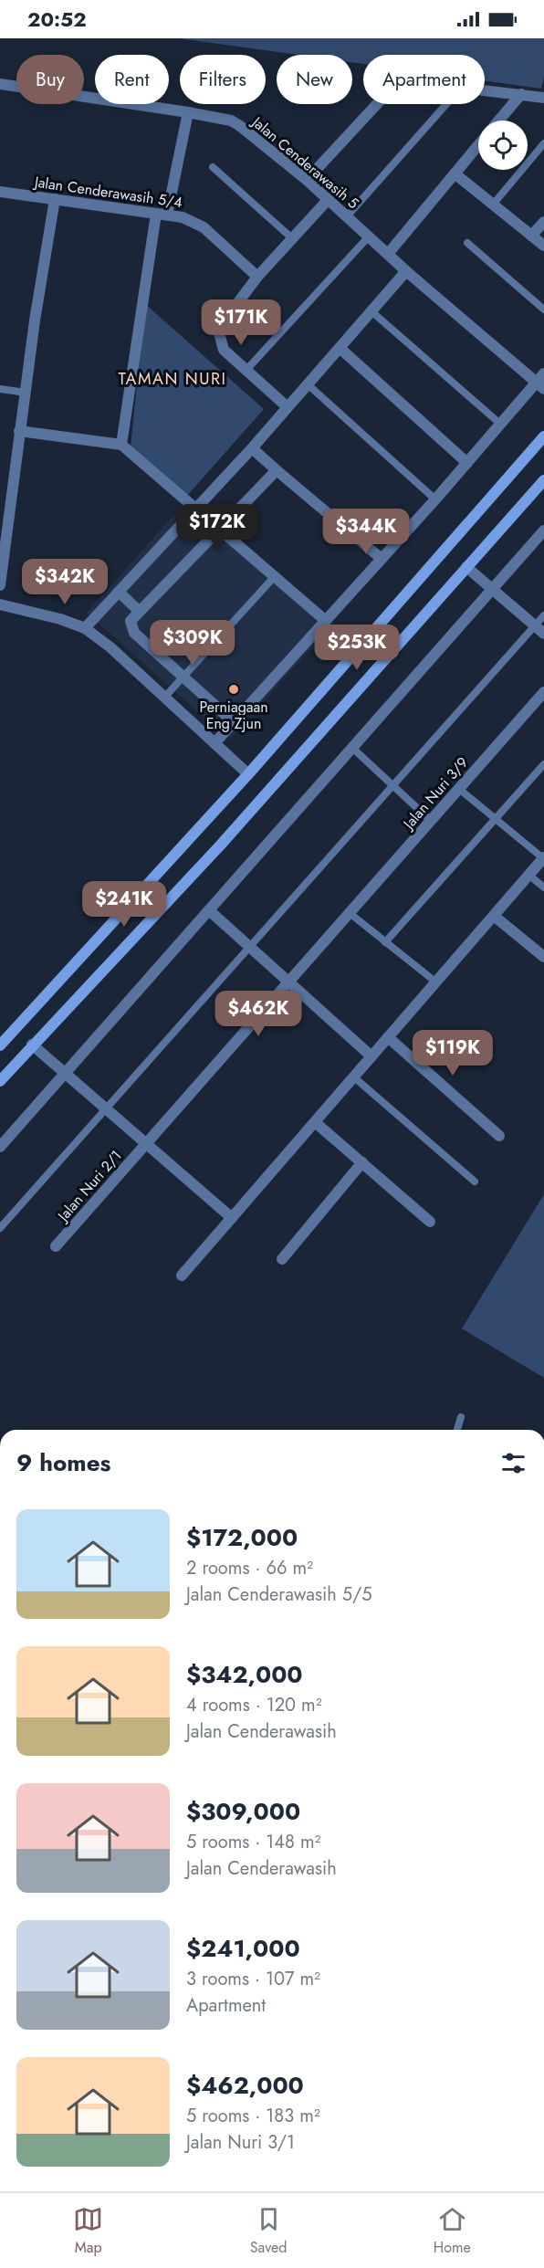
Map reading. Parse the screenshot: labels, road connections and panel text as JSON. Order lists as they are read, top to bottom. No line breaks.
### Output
{"streets":{"street":["Jalan Cenderawasih 5","Jalan Cenderawasih 5/4","Jalan Nuri 3/9","Jalan Nuri 2/1"]},"crossings":[["Jalan Nuri 3/9","Jalan Nuri 2/1"]],"districts":["TAMAN NURI"],"places":["Perniagaan Eng Zjun"],"page":{"status":"20:52","chip":["Buy","Rent","Filters","New","Apartment"],"price":["$171K","$172K","$344K","$342K","$309K","$253K","$241K","$462K","$119K"],"heading":"9 homes","list":[{"name":"$172,000","note":"2 rooms · 66 m² · Jalan Cenderawasih 5/5"},{"name":"$342,000","note":"4 rooms · 120 m² · Jalan Cenderawasih"},{"name":"$309,000","note":"5 rooms · 148 m² · Jalan Cenderawasih"},{"name":"$241,000","note":"3 rooms · 107 m² · Apartment"},{"name":"$462,000","note":"5 rooms · 183 m² · Jalan Nuri 3/1"}],"tabs":["Map","Saved","Home"]}}
